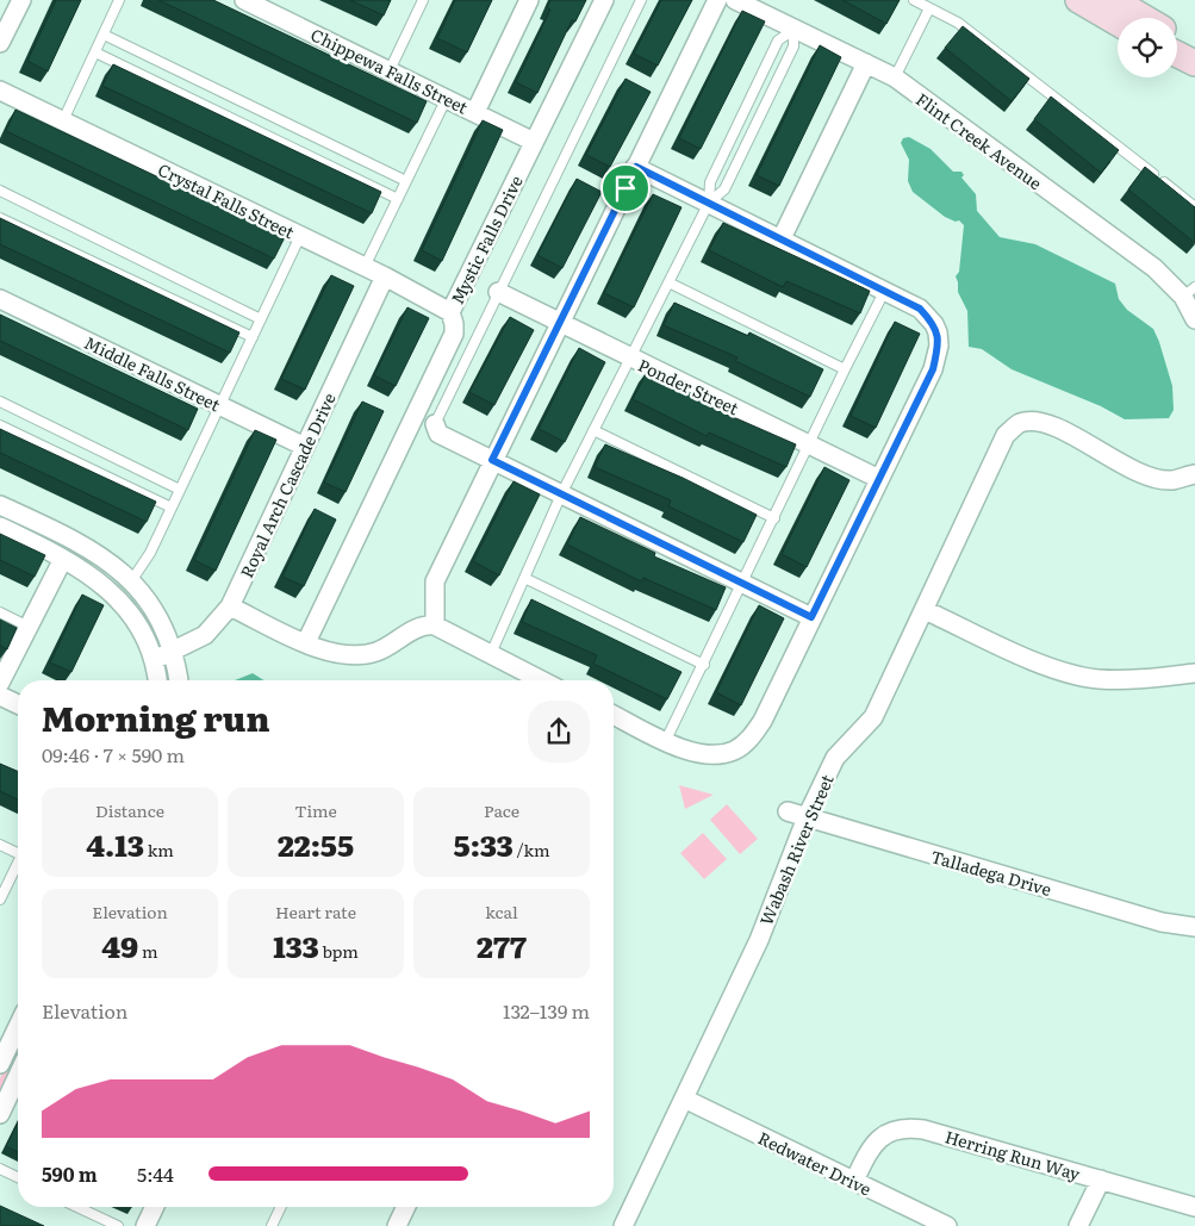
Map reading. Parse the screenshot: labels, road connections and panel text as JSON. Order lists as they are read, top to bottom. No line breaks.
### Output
{"streets":{"street":["Chippewa Falls Street","Flint Creek Avenue","Crystal Falls Street","Mystic Falls Drive","Middle Falls Street","Ponder Street","Royal Arch Cascade Drive","Wabash River Street","Talladega Drive","Herring Run Way","Redwater Drive"]},"crossings":[["Chippewa Falls Street","Mystic Falls Drive"],["Crystal Falls Street","Mystic Falls Drive"],["Crystal Falls Street","Royal Arch Cascade Drive"],["Middle Falls Street","Royal Arch Cascade Drive"],["Wabash River Street","Talladega Drive"],["Wabash River Street","Redwater Drive"],["Herring Run Way","Redwater Drive"]],"page":{"heading":["Morning run","09:46 · 7 × 590 m"],"stats":[["Distance","4.13 km"],["Time","22:55"],["Pace","5:33 /km"],["Elevation","49 m"],["Heart rate","133 bpm"],["kcal","277"]],"chart":["Elevation","132–139 m"],"list":[{"name":"590 m","note":"5:44"}]}}
